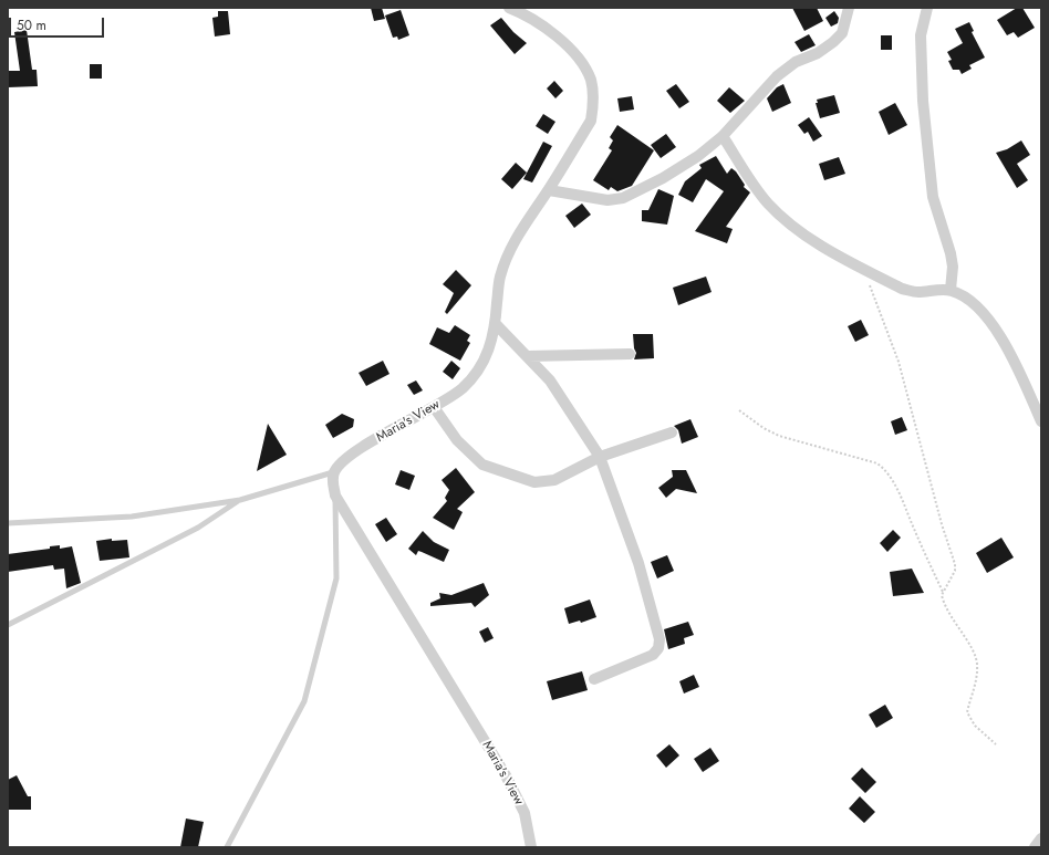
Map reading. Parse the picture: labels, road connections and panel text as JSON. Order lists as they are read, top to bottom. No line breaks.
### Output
{"streets":{"street":["Maria's View"]},"scale_bar":"50 m"}
